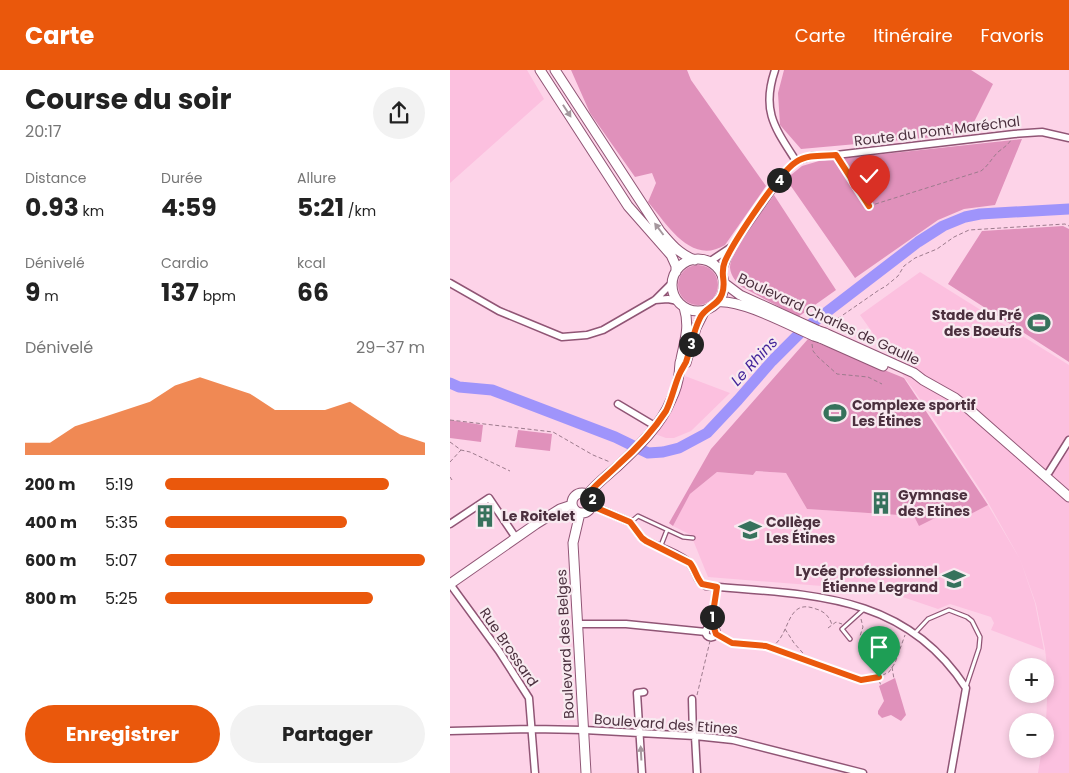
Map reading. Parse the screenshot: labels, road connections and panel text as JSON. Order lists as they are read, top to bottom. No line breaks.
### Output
{"streets":{"main road":["Boulevard Charles de Gaulle","Boulevard des Belges"],"street":["Route du Pont Maréchal","Rue Brossard","Boulevard des Etines"]},"crossings":[["Boulevard des Belges","Boulevard des Etines"],["Rue Brossard","Boulevard des Etines"]],"water":["Le Rhins"],"places":{"sports":["Stade du Pré des Boeufs","Complexe sportif Les Étines"],"building":["Gymnase des Etines","Le Roitelet"],"school or university":["Collège Les Étines","Lycée professionnel Étienne Legrand"]},"page":{"header":"Carte","nav":["Carte","Itinéraire","Favoris"],"heading":["Course du soir","20:17"],"stats":[["Distance","0.93 km"],["Durée","4:59"],["Allure","5:21 /km"],["Dénivelé","9 m"],["Cardio","137 bpm"],["kcal","66"]],"pins":["4","3","2","1"],"chart":["Dénivelé","29–37 m"],"list":[{"name":"200 m","note":"5:19"},{"name":"400 m","note":"5:35"},{"name":"600 m","note":"5:07"},{"name":"800 m","note":"5:25"}],"map_buttons":["+","−"],"buttons":["Enregistrer","Partager"]}}
